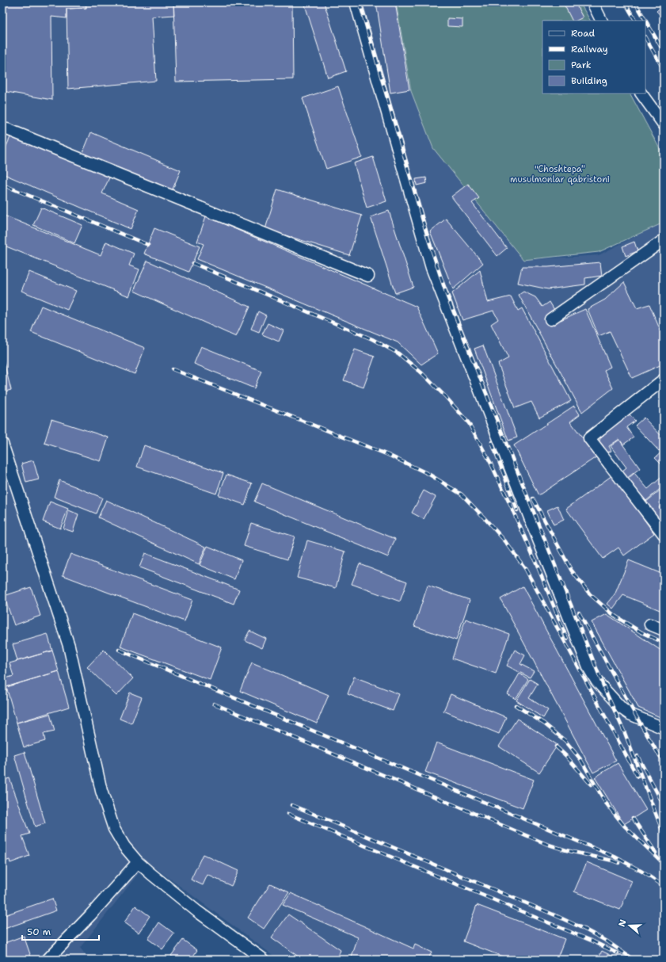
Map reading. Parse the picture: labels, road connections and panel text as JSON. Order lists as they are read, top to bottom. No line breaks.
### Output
{"parks":["\"Choshtepa\" musulmonlar qabristoni"],"legend":["Road","Railway","Park","Building"],"scale_bar":"50 m","north":"left"}
